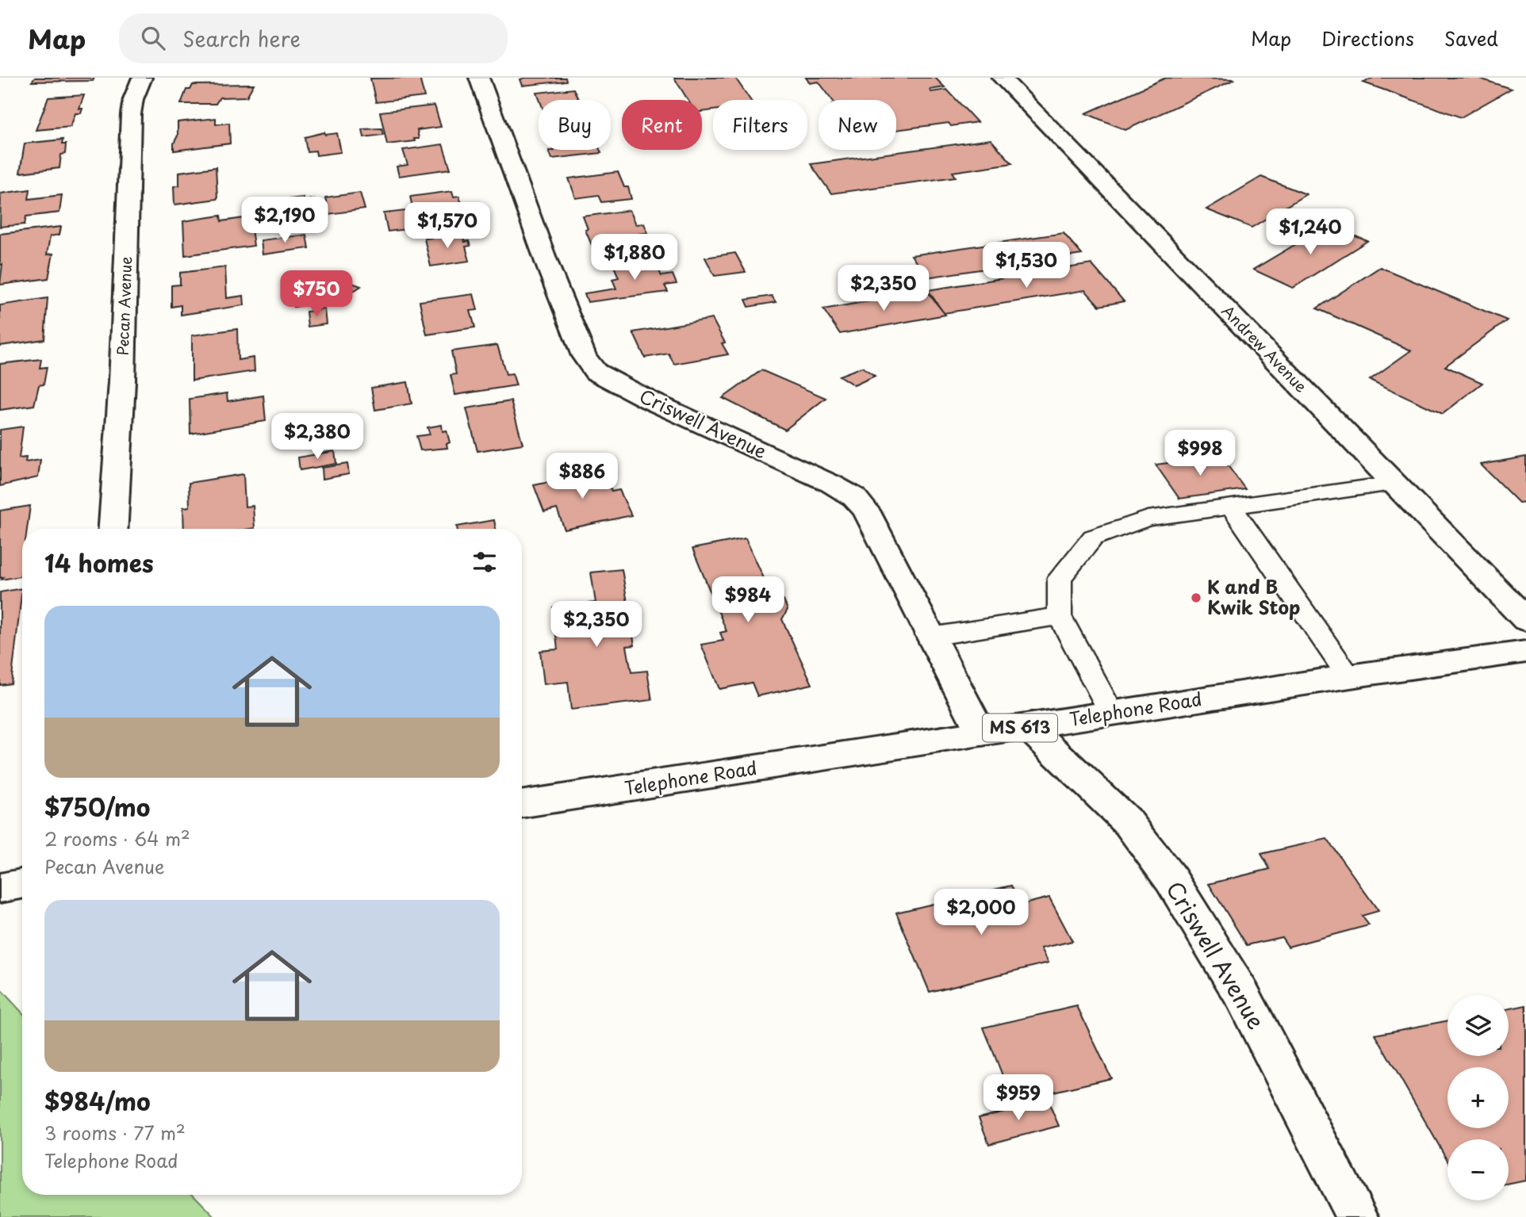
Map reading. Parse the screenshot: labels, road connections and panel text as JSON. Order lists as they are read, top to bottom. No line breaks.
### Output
{"streets":{"street":["Pecan Avenue","Andrew Avenue","Criswell Avenue","Telephone Road","MS 613"]},"crossings":[["Criswell Avenue","Telephone Road"]],"places":["K and B Kwik Stop"],"page":{"header":"Map","search":"Search here","nav":["Map","Directions","Saved"],"chip":["Buy","Rent","Filters","New"],"price":["$2,190","$1,570","$1,240","$1,880","$1,530","$2,350","$750","$2,380","$998","$886","$984","$2,350","$2,000","$959"],"heading":"14 homes","list":[{"name":"$750/mo","note":"2 rooms · 64 m² · Pecan Avenue"},{"name":"$984/mo","note":"3 rooms · 77 m² · Telephone Road"}],"map_buttons":["+","−"]}}
